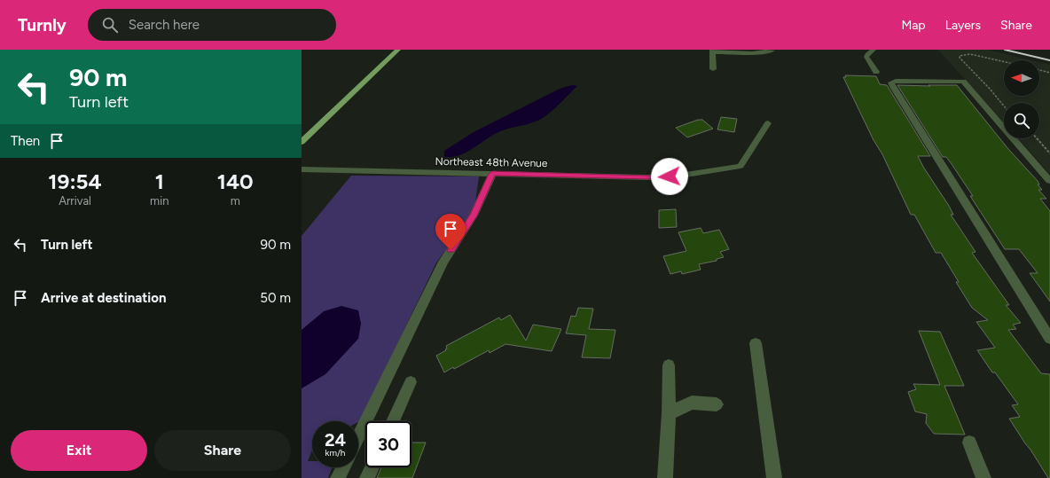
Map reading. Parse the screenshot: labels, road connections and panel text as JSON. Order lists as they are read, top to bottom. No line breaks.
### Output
{"streets":{"street":["Northeast 48th Avenue"]},"north":"left","page":{"header":"Turnly","search":"Search here","nav":["Map","Layers","Share"],"turn":["90 m","Turn left"],"then":"Then","eta":["19:54","Arrival","1","min","140","m"],"list":[{"name":"Turn left","value":"90 m"},{"name":"Arrive at destination","value":"50 m"}],"speed":"24 km/h","limit":"30","buttons":["Exit","Share"]}}
